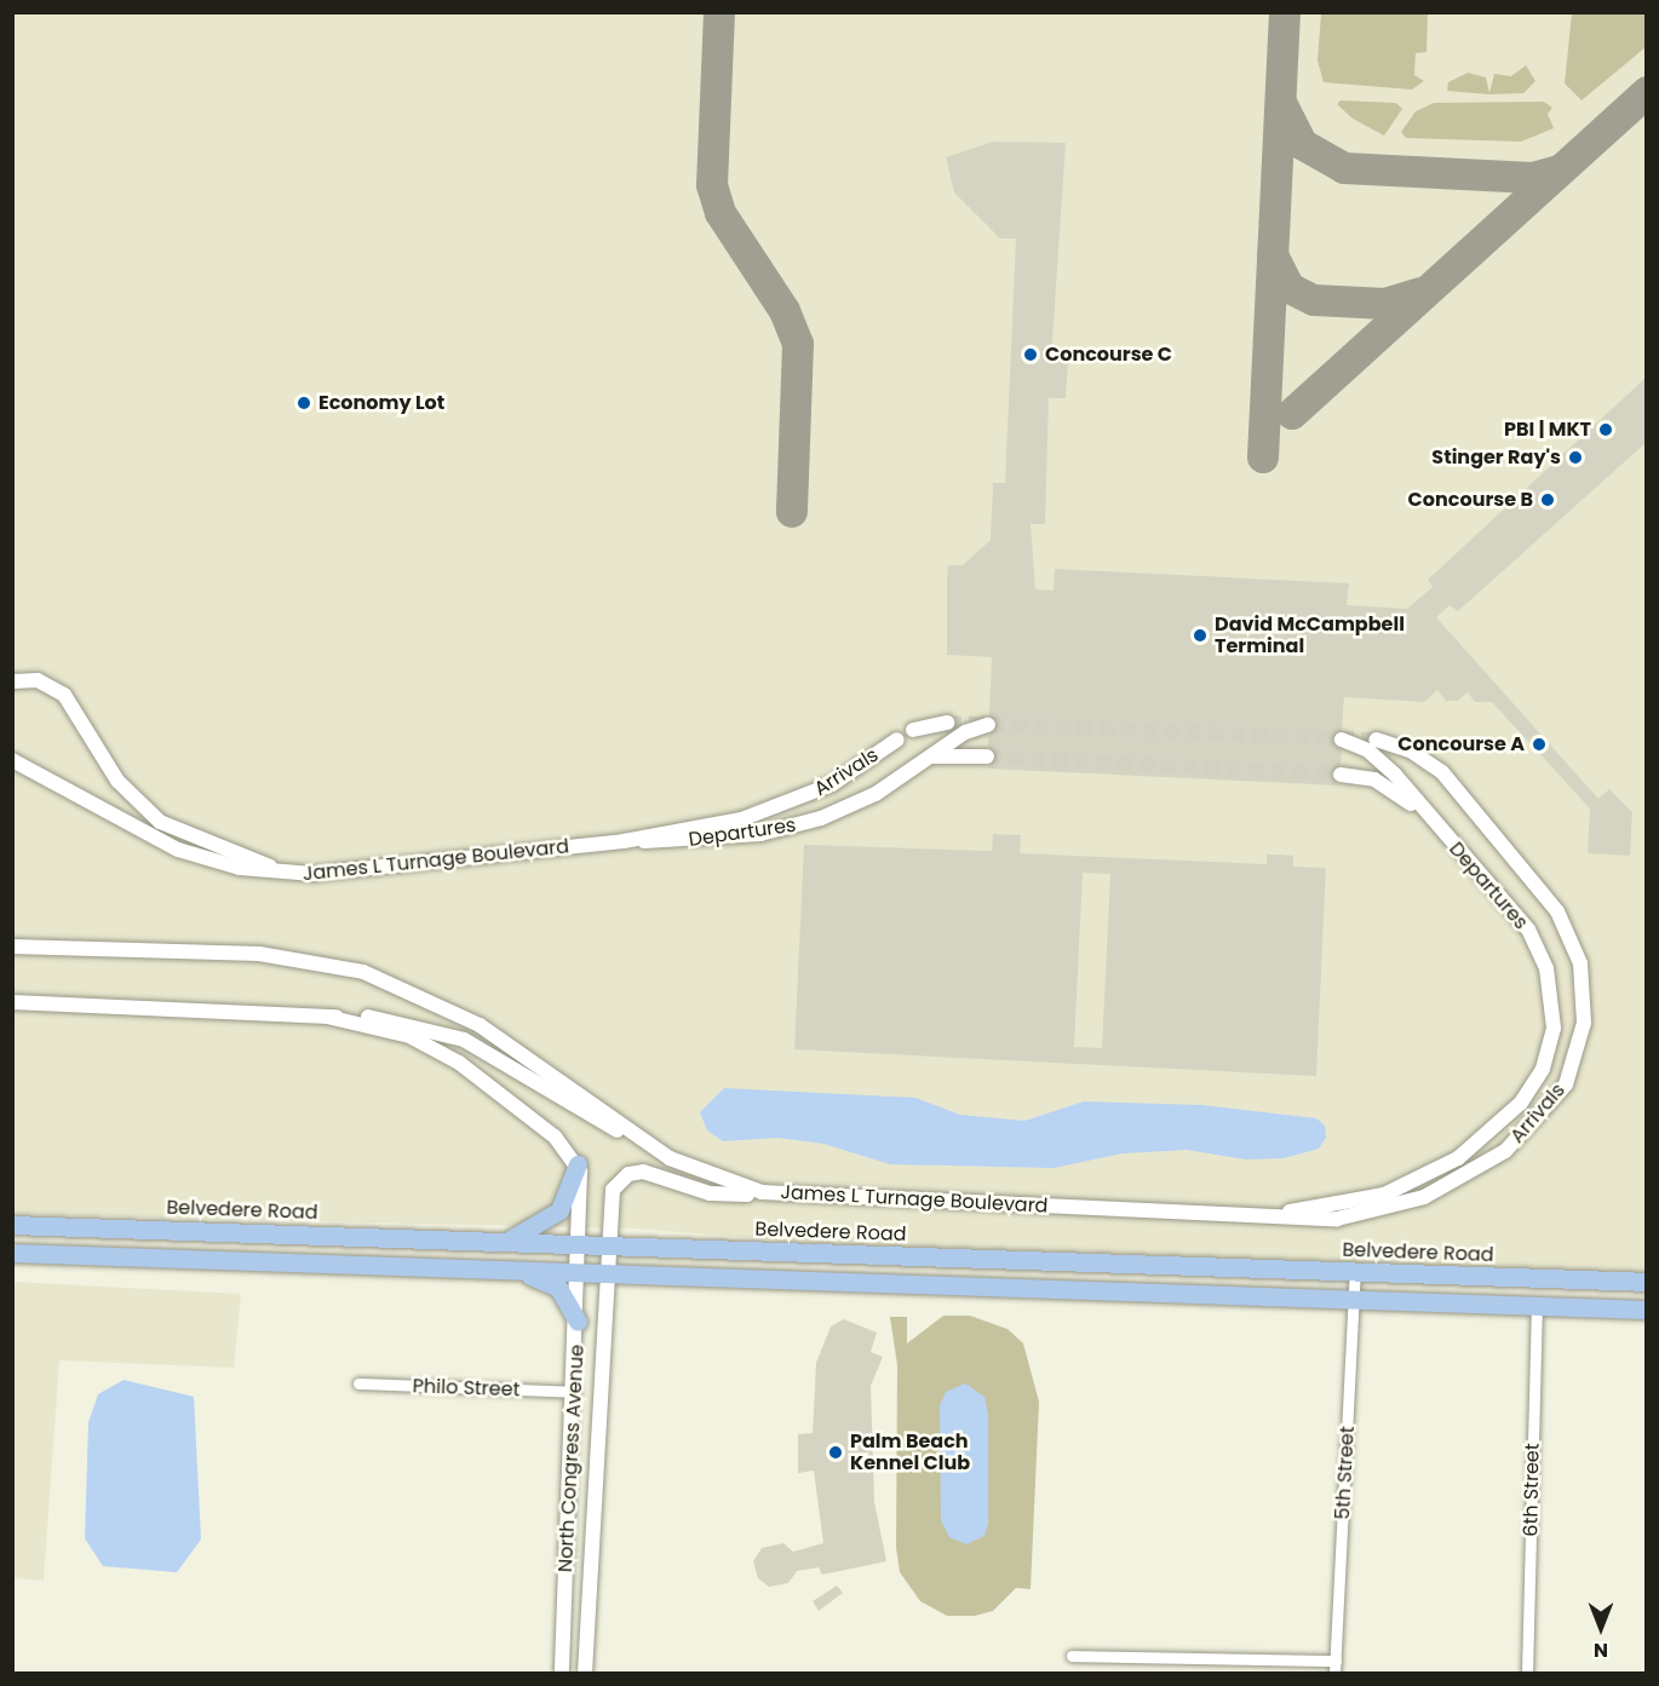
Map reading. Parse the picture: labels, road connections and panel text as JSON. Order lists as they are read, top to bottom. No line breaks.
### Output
{"streets":{"main road":["Belvedere Road"],"street":["Arrivals","Departures","James L Turnage Boulevard","Philo Street","North Congress Avenue","5th Street","6th Street"]},"crossings":[["Arrivals","Departures"],["Arrivals","James L Turnage Boulevard"],["Departures","James L Turnage Boulevard"],["James L Turnage Boulevard","North Congress Avenue"],["Belvedere Road","North Congress Avenue"],["Belvedere Road","5th Street"],["Philo Street","North Congress Avenue"]],"places":["Concourse C","Economy Lot","PBI | MKT","Stinger Ray's","Concourse B","David McCampbell Terminal","Concourse A","Palm Beach Kennel Club"],"north":"bottom"}
